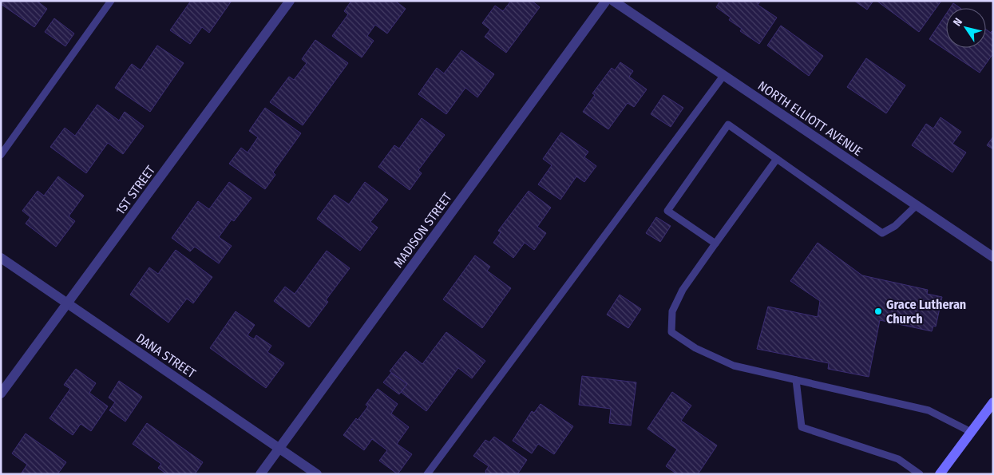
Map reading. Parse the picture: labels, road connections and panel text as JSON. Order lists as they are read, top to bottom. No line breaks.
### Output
{"streets":{"street":["NORTH ELLIOTT AVENUE","1ST STREET","MADISON STREET","DANA STREET"]},"crossings":[["1ST STREET","DANA STREET"],["MADISON STREET","DANA STREET"]],"places":["Grace Lutheran Church"],"north":"top left"}
